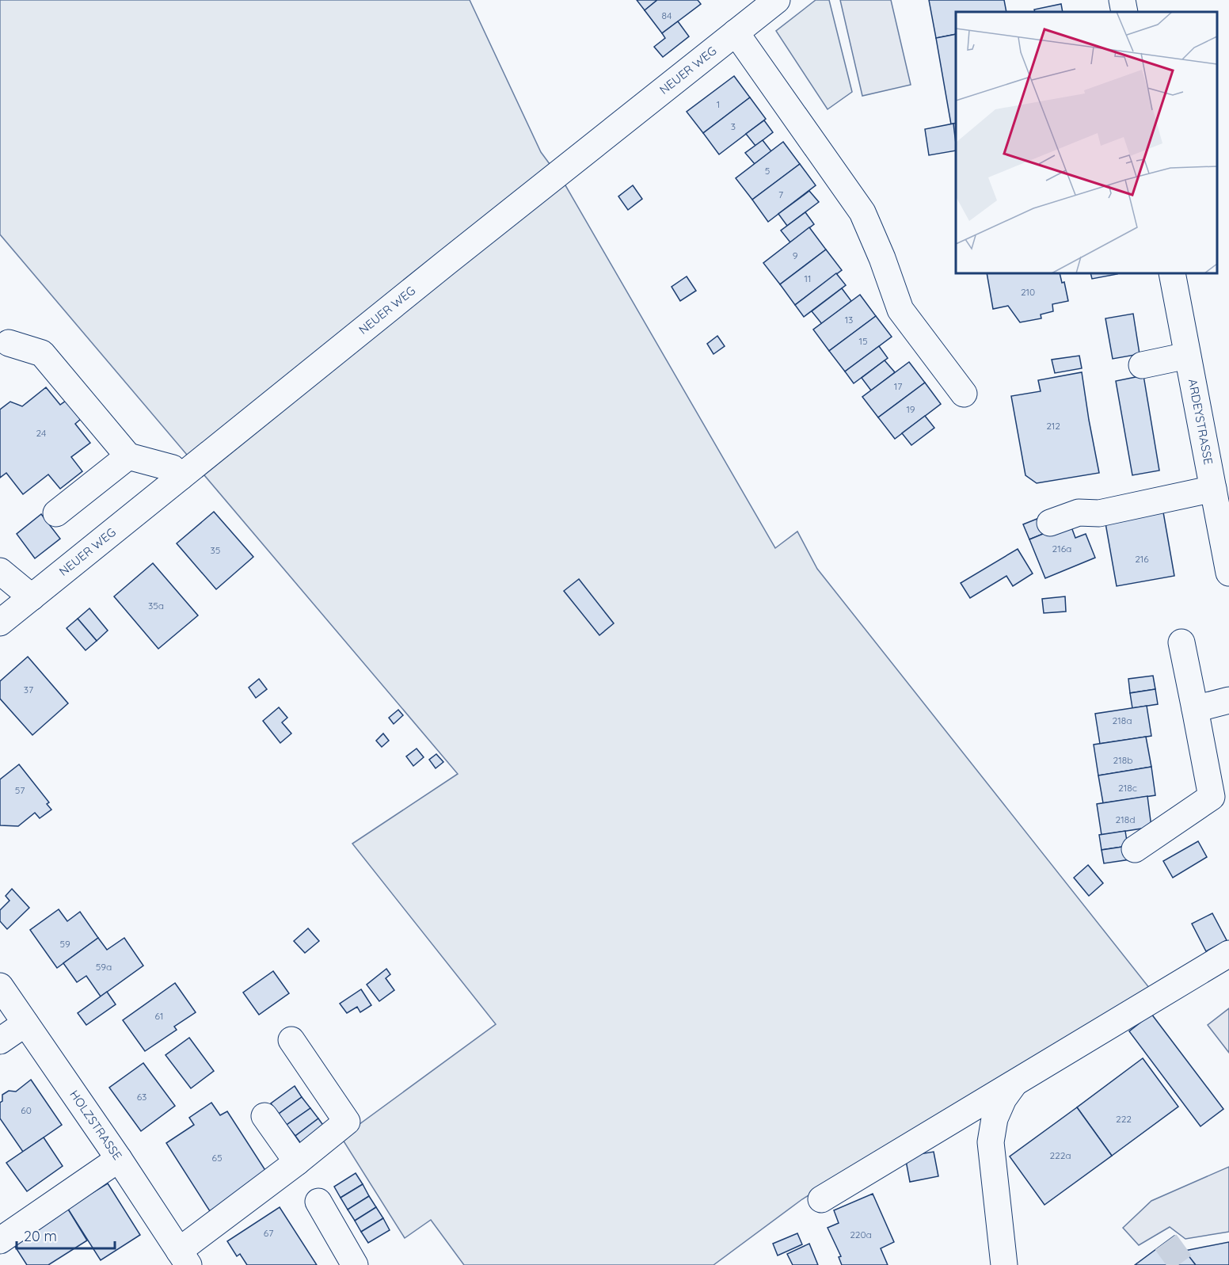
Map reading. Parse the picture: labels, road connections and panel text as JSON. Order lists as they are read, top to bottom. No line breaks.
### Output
{"streets":{"street":["NEUER WEG","ARDEYSTRASSE","HOLZSTRASSE"]},"house_numbers":["84","1","3","5","7","9","11","210","13","15","17","19","212","24","216a","35","216","35a","37","218a","218b","218c","57","218d","59","59a","61","63","60","222","222a","65","67","220a"],"scale_bar":"20 m"}
